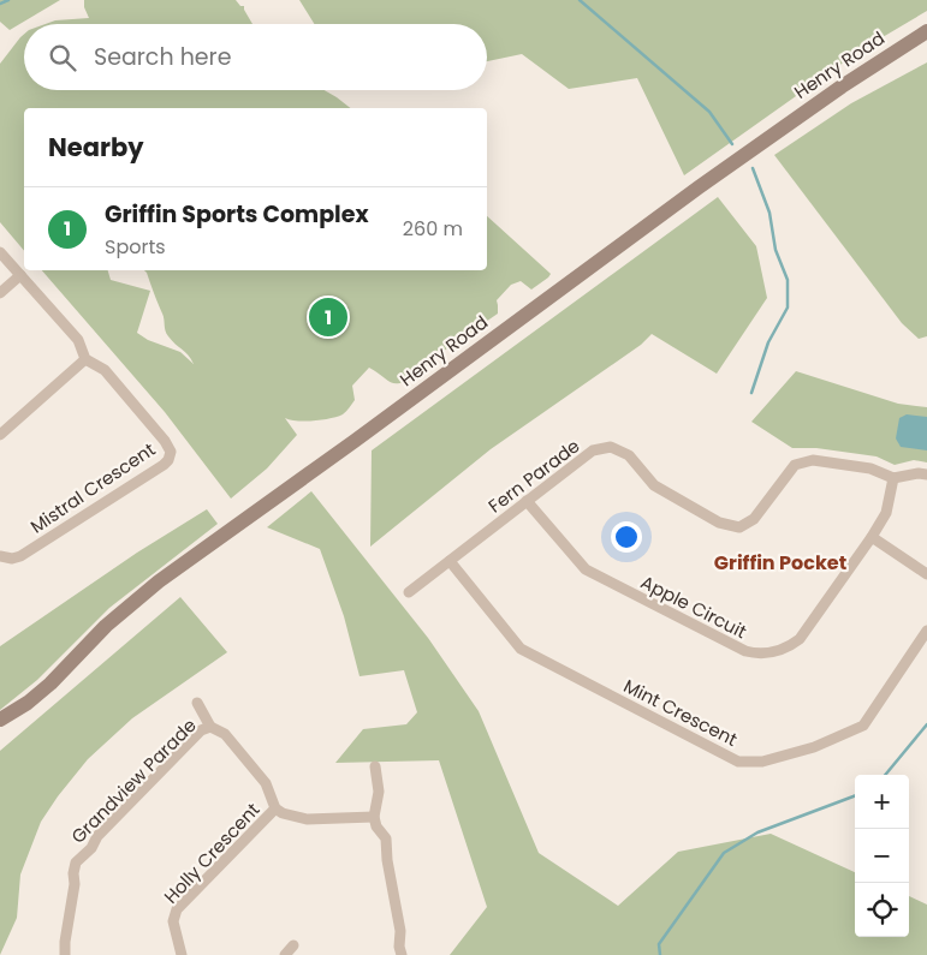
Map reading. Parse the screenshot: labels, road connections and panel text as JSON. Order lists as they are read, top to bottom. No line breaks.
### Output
{"streets":{"main road":["Henry Road"],"street":["Fern Parade","Mistral Crescent","Apple Circuit","Mint Crescent","Grandview Parade","Holly Crescent"]},"crossings":[["Fern Parade","Apple Circuit"],["Fern Parade","Mint Crescent"],["Grandview Parade","Holly Crescent"]],"districts":["Griffin Pocket"],"page":{"search":"Search here","heading":"Nearby","list":[{"mark":"1","name":"Griffin Sports Complex","note":"Sports","value":"260 m"}],"pins":"1","map_buttons":["+","−"]}}
